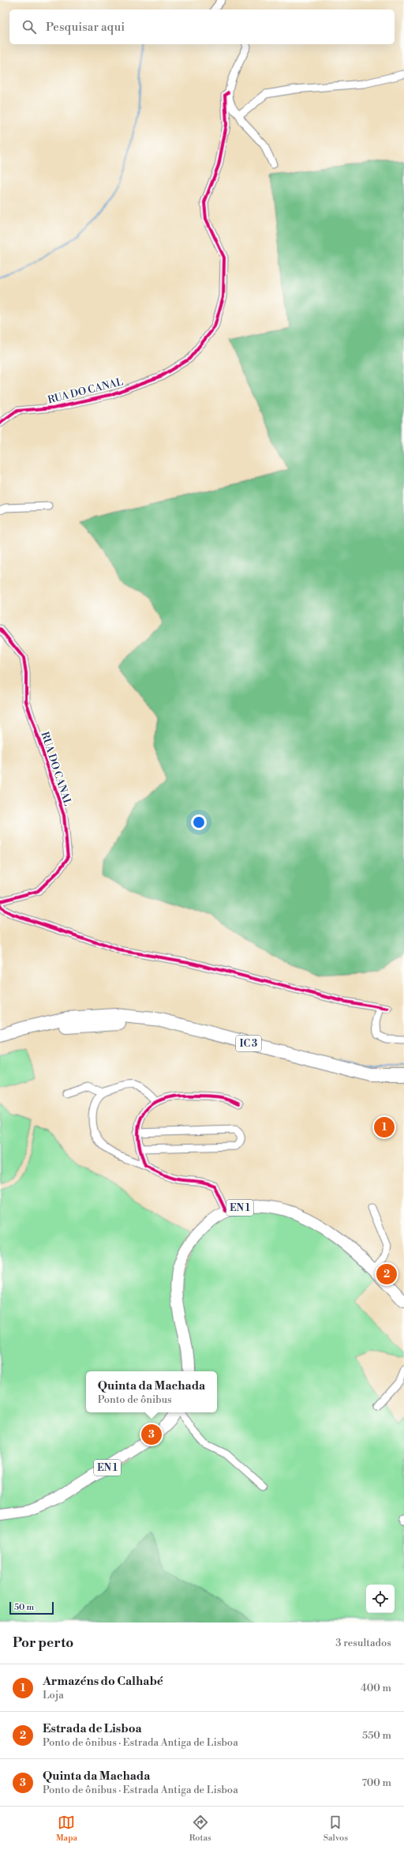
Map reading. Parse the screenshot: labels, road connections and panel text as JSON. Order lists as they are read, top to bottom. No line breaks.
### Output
{"streets":{"highway":["IC 3"],"main road":["EN 1"],"street":["RUA DO CANAL"]},"scale_bar":"50 m","page":{"search":"Pesquisar aqui","pins":["1","2","3"],"popup":["Quinta da Machada","Ponto de ônibus"],"scale":"50 m","heading":["Por perto","3 resultados"],"list":[{"mark":"1","name":"Armazéns do Calhabé","note":"Loja","value":"400 m"},{"mark":"2","name":"Estrada de Lisboa","note":"Ponto de ônibus · Estrada Antiga de Lisboa","value":"550 m"},{"mark":"3","name":"Quinta da Machada","note":"Ponto de ônibus · Estrada Antiga de Lisboa","value":"700 m"}],"nav":["Mapa","Rotas","Salvos"]}}
